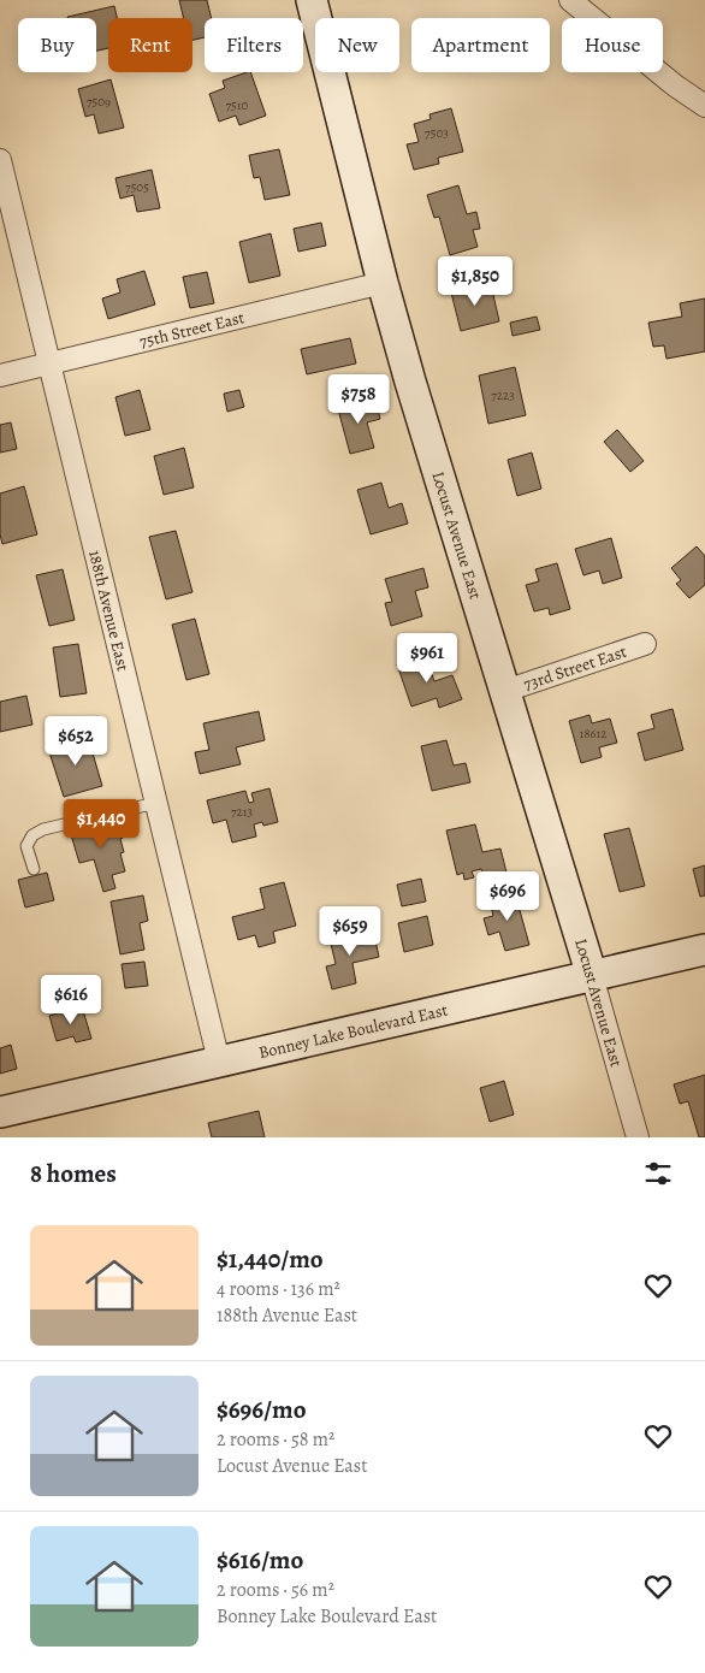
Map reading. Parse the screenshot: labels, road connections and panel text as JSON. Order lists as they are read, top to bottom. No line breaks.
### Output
{"streets":{"street":["75th Street East","Locust Avenue East","188th Avenue East","73rd Street East","Bonney Lake Boulevard East"]},"crossings":[["75th Street East","Locust Avenue East"],["75th Street East","188th Avenue East"],["Locust Avenue East","73rd Street East"],["Locust Avenue East","Bonney Lake Boulevard East"],["188th Avenue East","Bonney Lake Boulevard East"]],"house_numbers":["7509","7510","7503","7505","7223","18612","7213"],"page":{"chip":["Buy","Rent","Filters","New","Apartment","House"],"price":["$1,850","$758","$961","$652","$1,440","$696","$659","$616"],"heading":"8 homes","list":[{"name":"$1,440/mo","note":"4 rooms · 136 m² · 188th Avenue East"},{"name":"$696/mo","note":"2 rooms · 58 m² · Locust Avenue East"},{"name":"$616/mo","note":"2 rooms · 56 m² · Bonney Lake Boulevard East"}]}}
